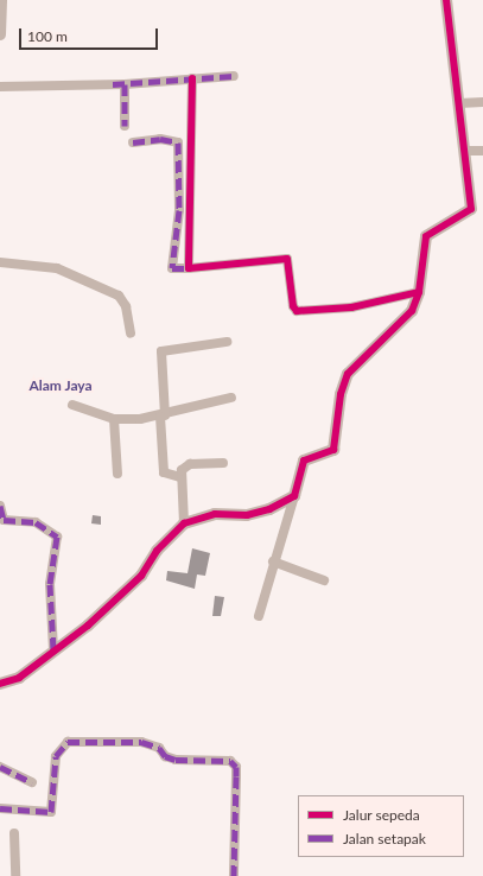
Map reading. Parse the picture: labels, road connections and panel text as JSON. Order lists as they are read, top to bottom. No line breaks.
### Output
{"districts":["Alam Jaya"],"legend":["Jalur sepeda","Jalan setapak"],"scale_bar":"100 m"}
